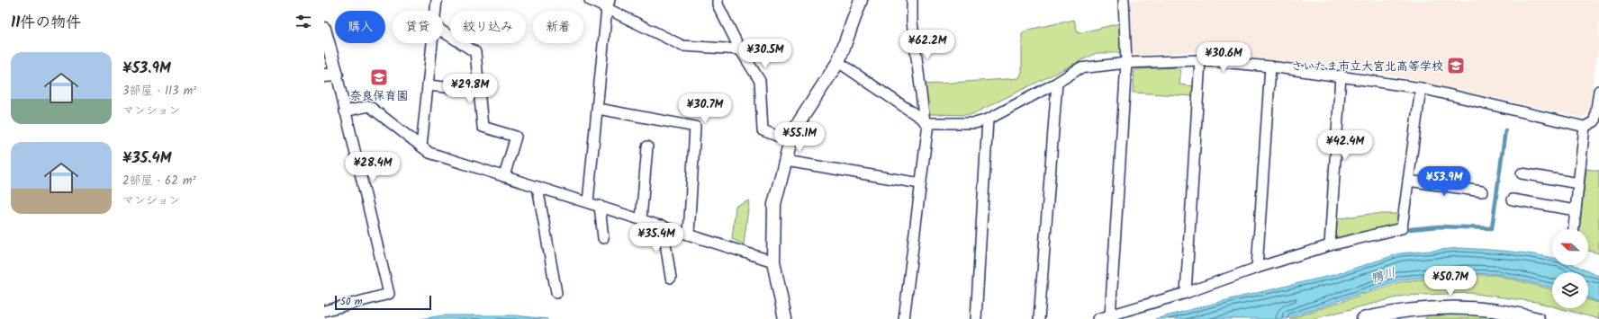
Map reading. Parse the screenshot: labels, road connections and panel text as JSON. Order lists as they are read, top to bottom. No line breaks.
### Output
{"water":["鴨川"],"places":{"school or university":["さいたま市立大宮北高等学校","奈良保育園"]},"scale_bar":"50 m","north":"left","page":{"heading":"11件の物件","chip":["購入","賃貸","絞り込み","新着"],"price":["¥62.2M","¥30.5M","¥30.6M","¥29.8M","¥30.7M","¥55.1M","¥42.4M","¥28.4M","¥53.9M","¥35.4M","¥50.7M"],"list":[{"name":"¥53.9M","note":"3部屋 · 113 m² · マンション"},{"name":"¥35.4M","note":"2部屋 · 62 m² · マンション"}],"scale":"50 m"}}
